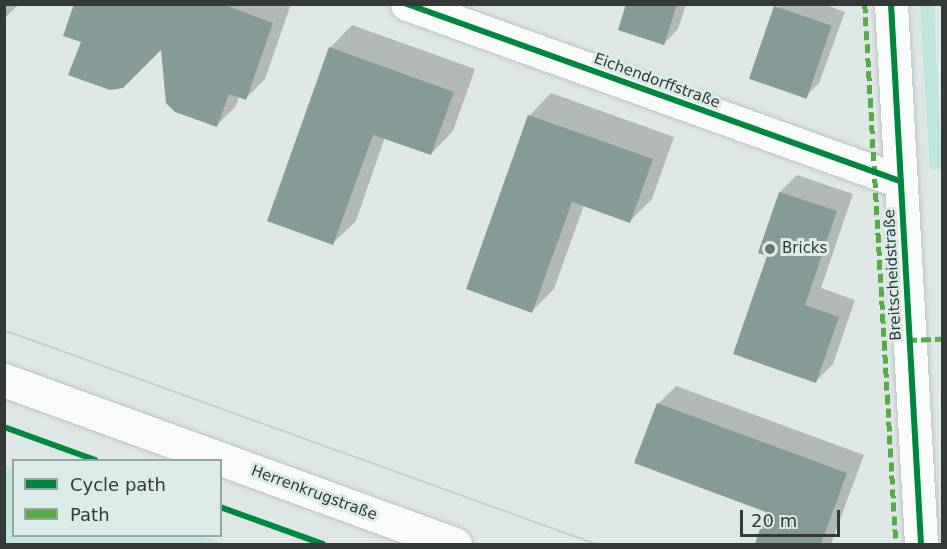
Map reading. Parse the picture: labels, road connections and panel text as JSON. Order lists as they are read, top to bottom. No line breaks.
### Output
{"streets":{"street":["Eichendorffstraße","Breitscheidstraße","Herrenkrugstraße"]},"crossings":[["Eichendorffstraße","Breitscheidstraße"]],"places":["Bricks"],"legend":["Cycle path","Path"],"scale_bar":"20 m"}
